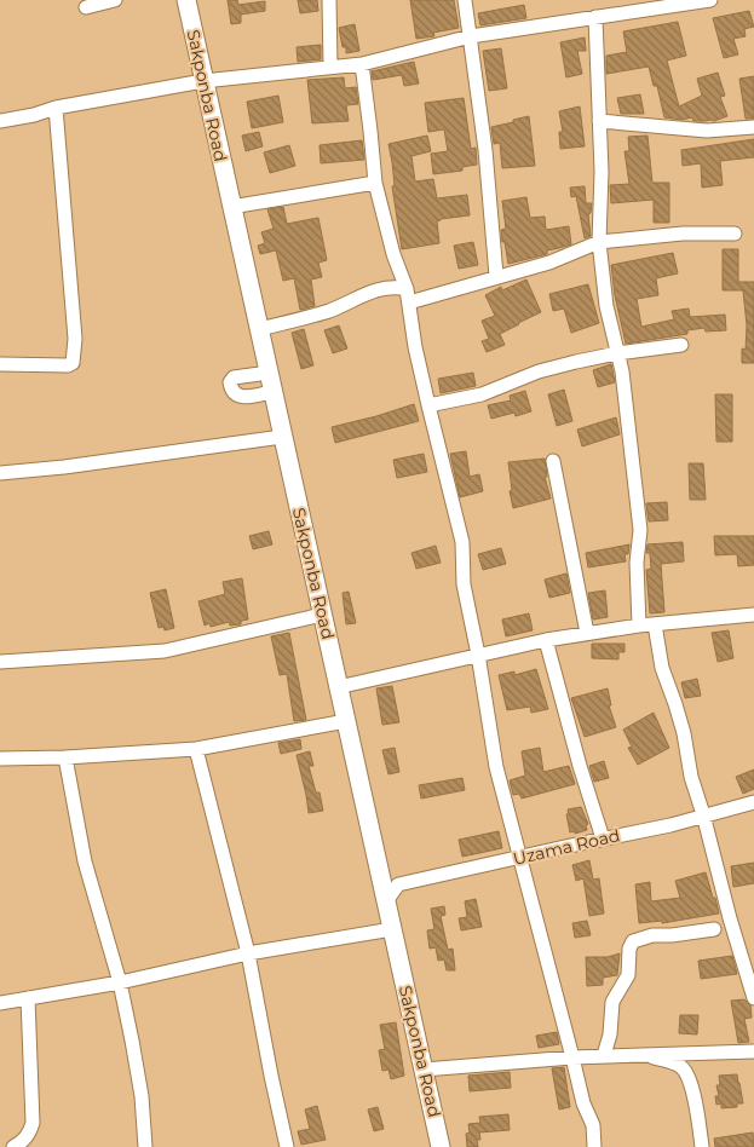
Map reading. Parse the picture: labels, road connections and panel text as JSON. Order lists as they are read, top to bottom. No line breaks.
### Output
{"streets":{"main road":["Sakponba Road"],"street":["Uzama Road"]},"crossings":[["Sakponba Road","Uzama Road"]]}
